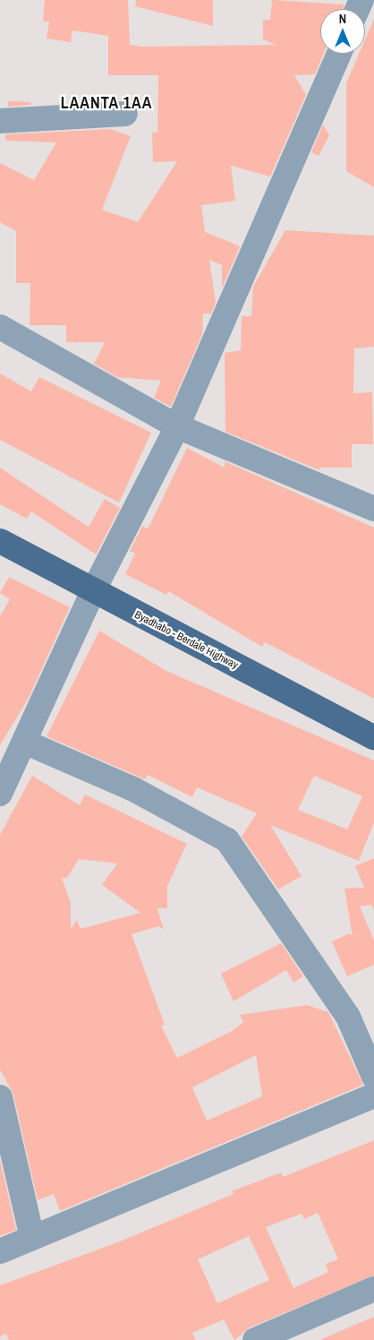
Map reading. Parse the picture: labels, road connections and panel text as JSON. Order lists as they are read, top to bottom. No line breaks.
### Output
{"streets":{"main road":["Byadhabo - Berdale Highway"]},"districts":["LAANTA 1AA"],"north":"top"}
